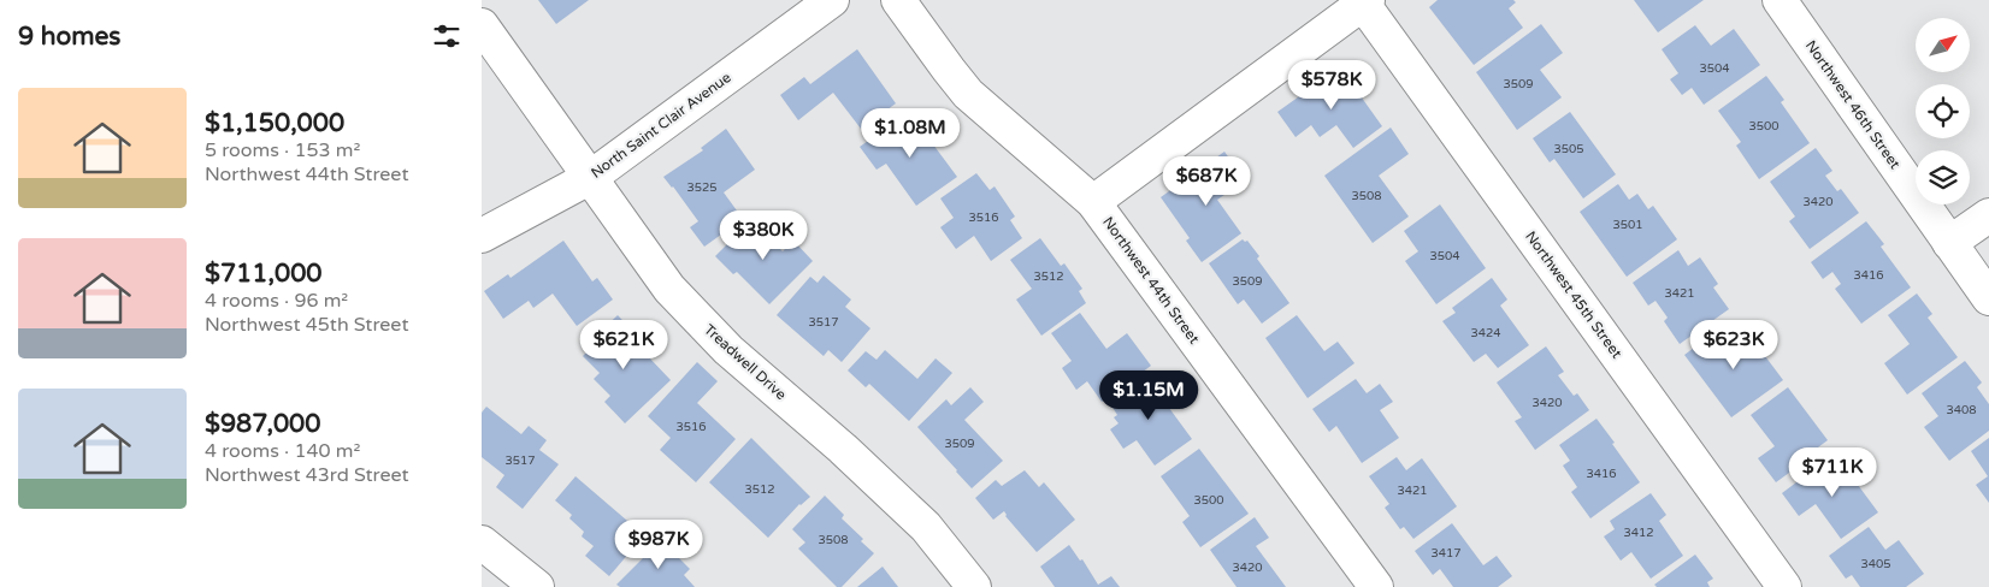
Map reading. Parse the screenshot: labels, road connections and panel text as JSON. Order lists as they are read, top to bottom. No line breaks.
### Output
{"streets":{"street":["Northwest 46th Street","North Saint Clair Avenue","Northwest 44th Street","Northwest 45th Street","Treadwell Drive"]},"crossings":[["North Saint Clair Avenue","Treadwell Drive"]],"house_numbers":["3504","3509","3500","3505","3525","3508","3420","3516","3501","3504","3416","3512","3509","3421","3517","3424","3420","3408","3516","3509","3517","3416","3512","3421","3500","3412","3508","3417","3405","3420"],"north":"top right","page":{"heading":"9 homes","price":["$578K","$1.08M","$687K","$380K","$621K","$623K","$1.15M","$711K","$987K"],"list":[{"name":"$1,150,000","note":"5 rooms · 153 m² · Northwest 44th Street"},{"name":"$711,000","note":"4 rooms · 96 m² · Northwest 45th Street"},{"name":"$987,000","note":"4 rooms · 140 m² · Northwest 43rd Street"}]}}
